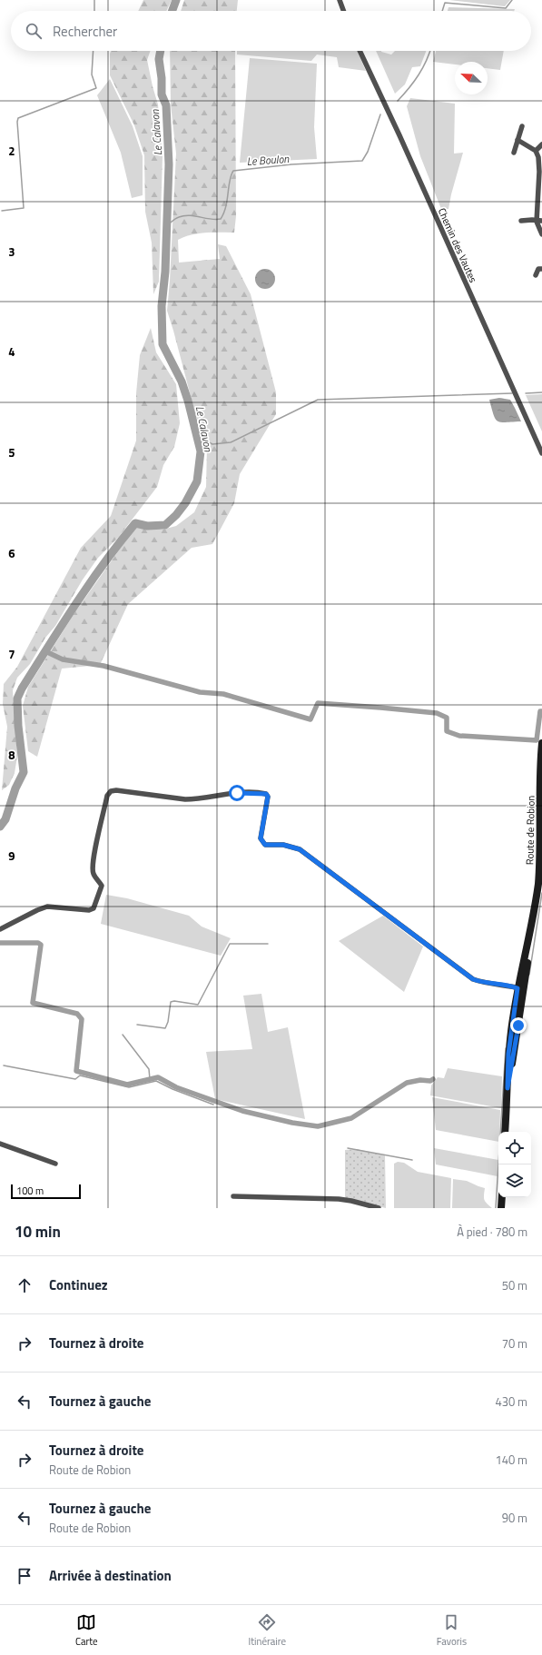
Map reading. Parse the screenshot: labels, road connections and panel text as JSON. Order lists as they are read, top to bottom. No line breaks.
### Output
{"streets":{"main road":["Route de Robion"],"street":["Chemin des Vautes"]},"water":["Le Calavon","Le Boulon"],"scale_bar":"100 m","north":"top left","page":{"search":"Rechercher","scale":"100 m","heading":["10 min","À pied · 780 m"],"list":[["Continuez","50 m"],["Tournez à droite","70 m"],["Tournez à gauche","430 m"],["Tournez à droite","Route de Robion","140 m"],["Tournez à gauche","Route de Robion","90 m"],"Arrivée à destination"],"nav":["Carte","Itinéraire","Favoris"]},"grid":{"rows":["2","3","4","5","6","7","8","9"]}}
